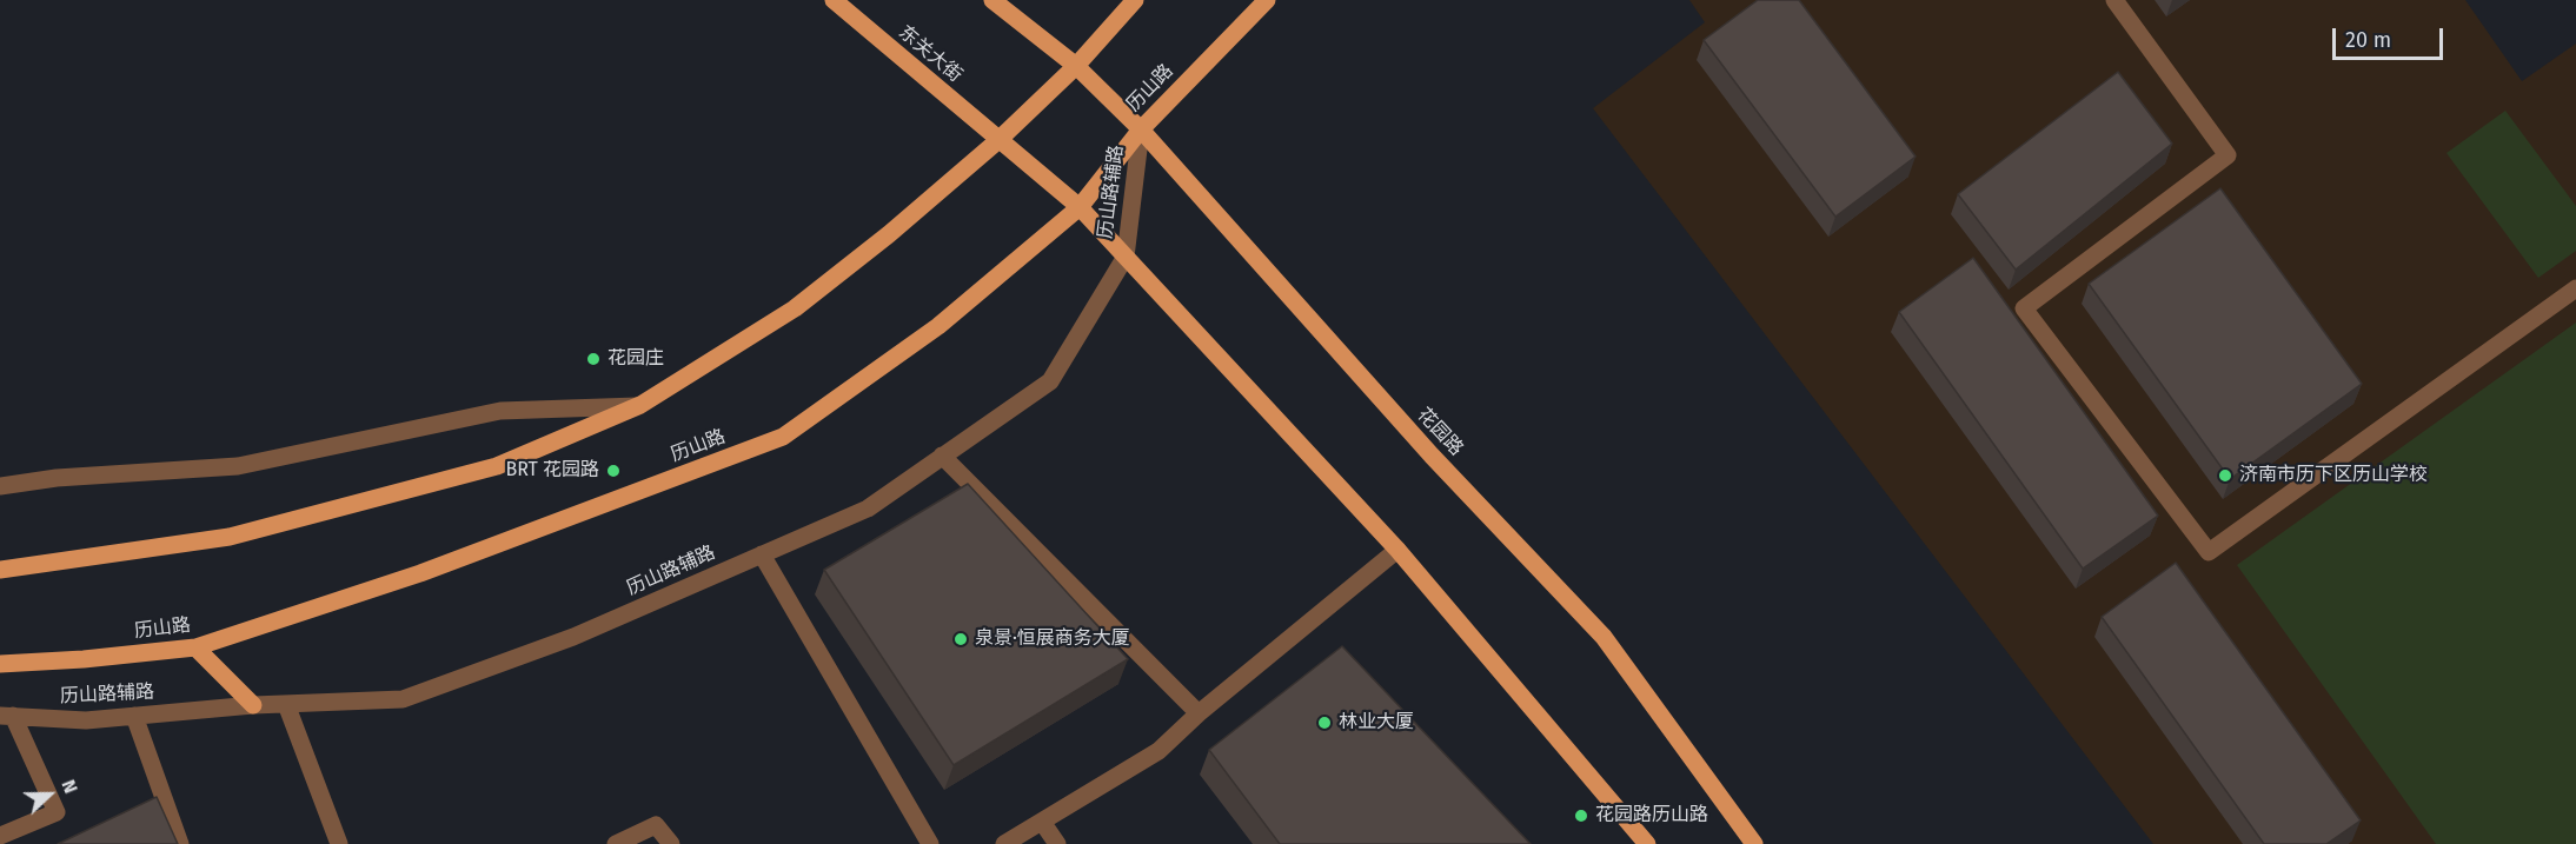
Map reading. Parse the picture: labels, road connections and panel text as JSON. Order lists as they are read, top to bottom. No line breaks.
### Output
{"streets":{"main road":["东关大街","历山路","花园路"],"street":["历山路辅路"]},"crossings":[["历山路","历山路辅路"],["历山路","花园路"],["历山路辅路","花园路"]],"places":["花园庄","BRT 花园路","济南市历下区历山学校","泉景·恒展商务大厦","林业大厦","花园路历山路"],"scale_bar":"20 m","north":"right"}
